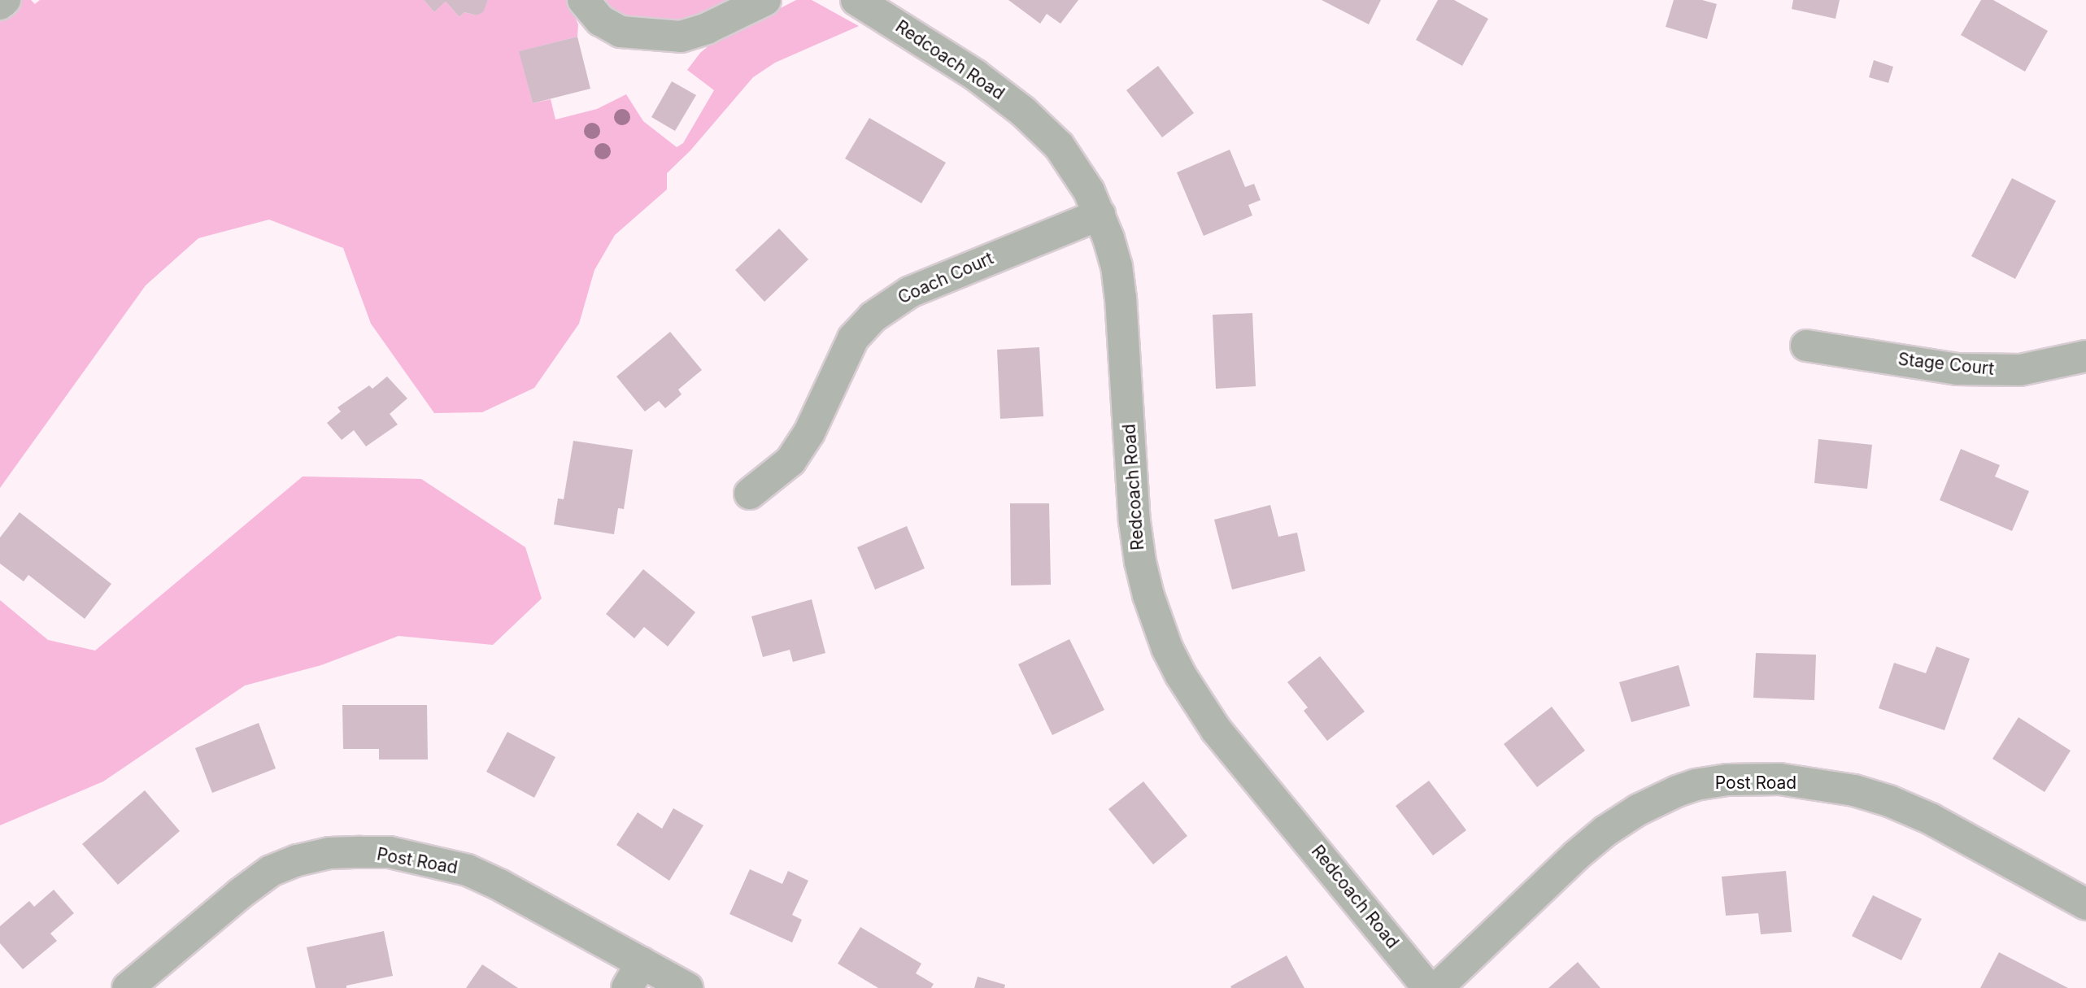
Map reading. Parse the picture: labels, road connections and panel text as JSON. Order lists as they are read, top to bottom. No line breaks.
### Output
{"streets":{"street":["Redcoach Road","Coach Court","Stage Court","Post Road"]},"crossings":[["Redcoach Road","Coach Court"]]}
